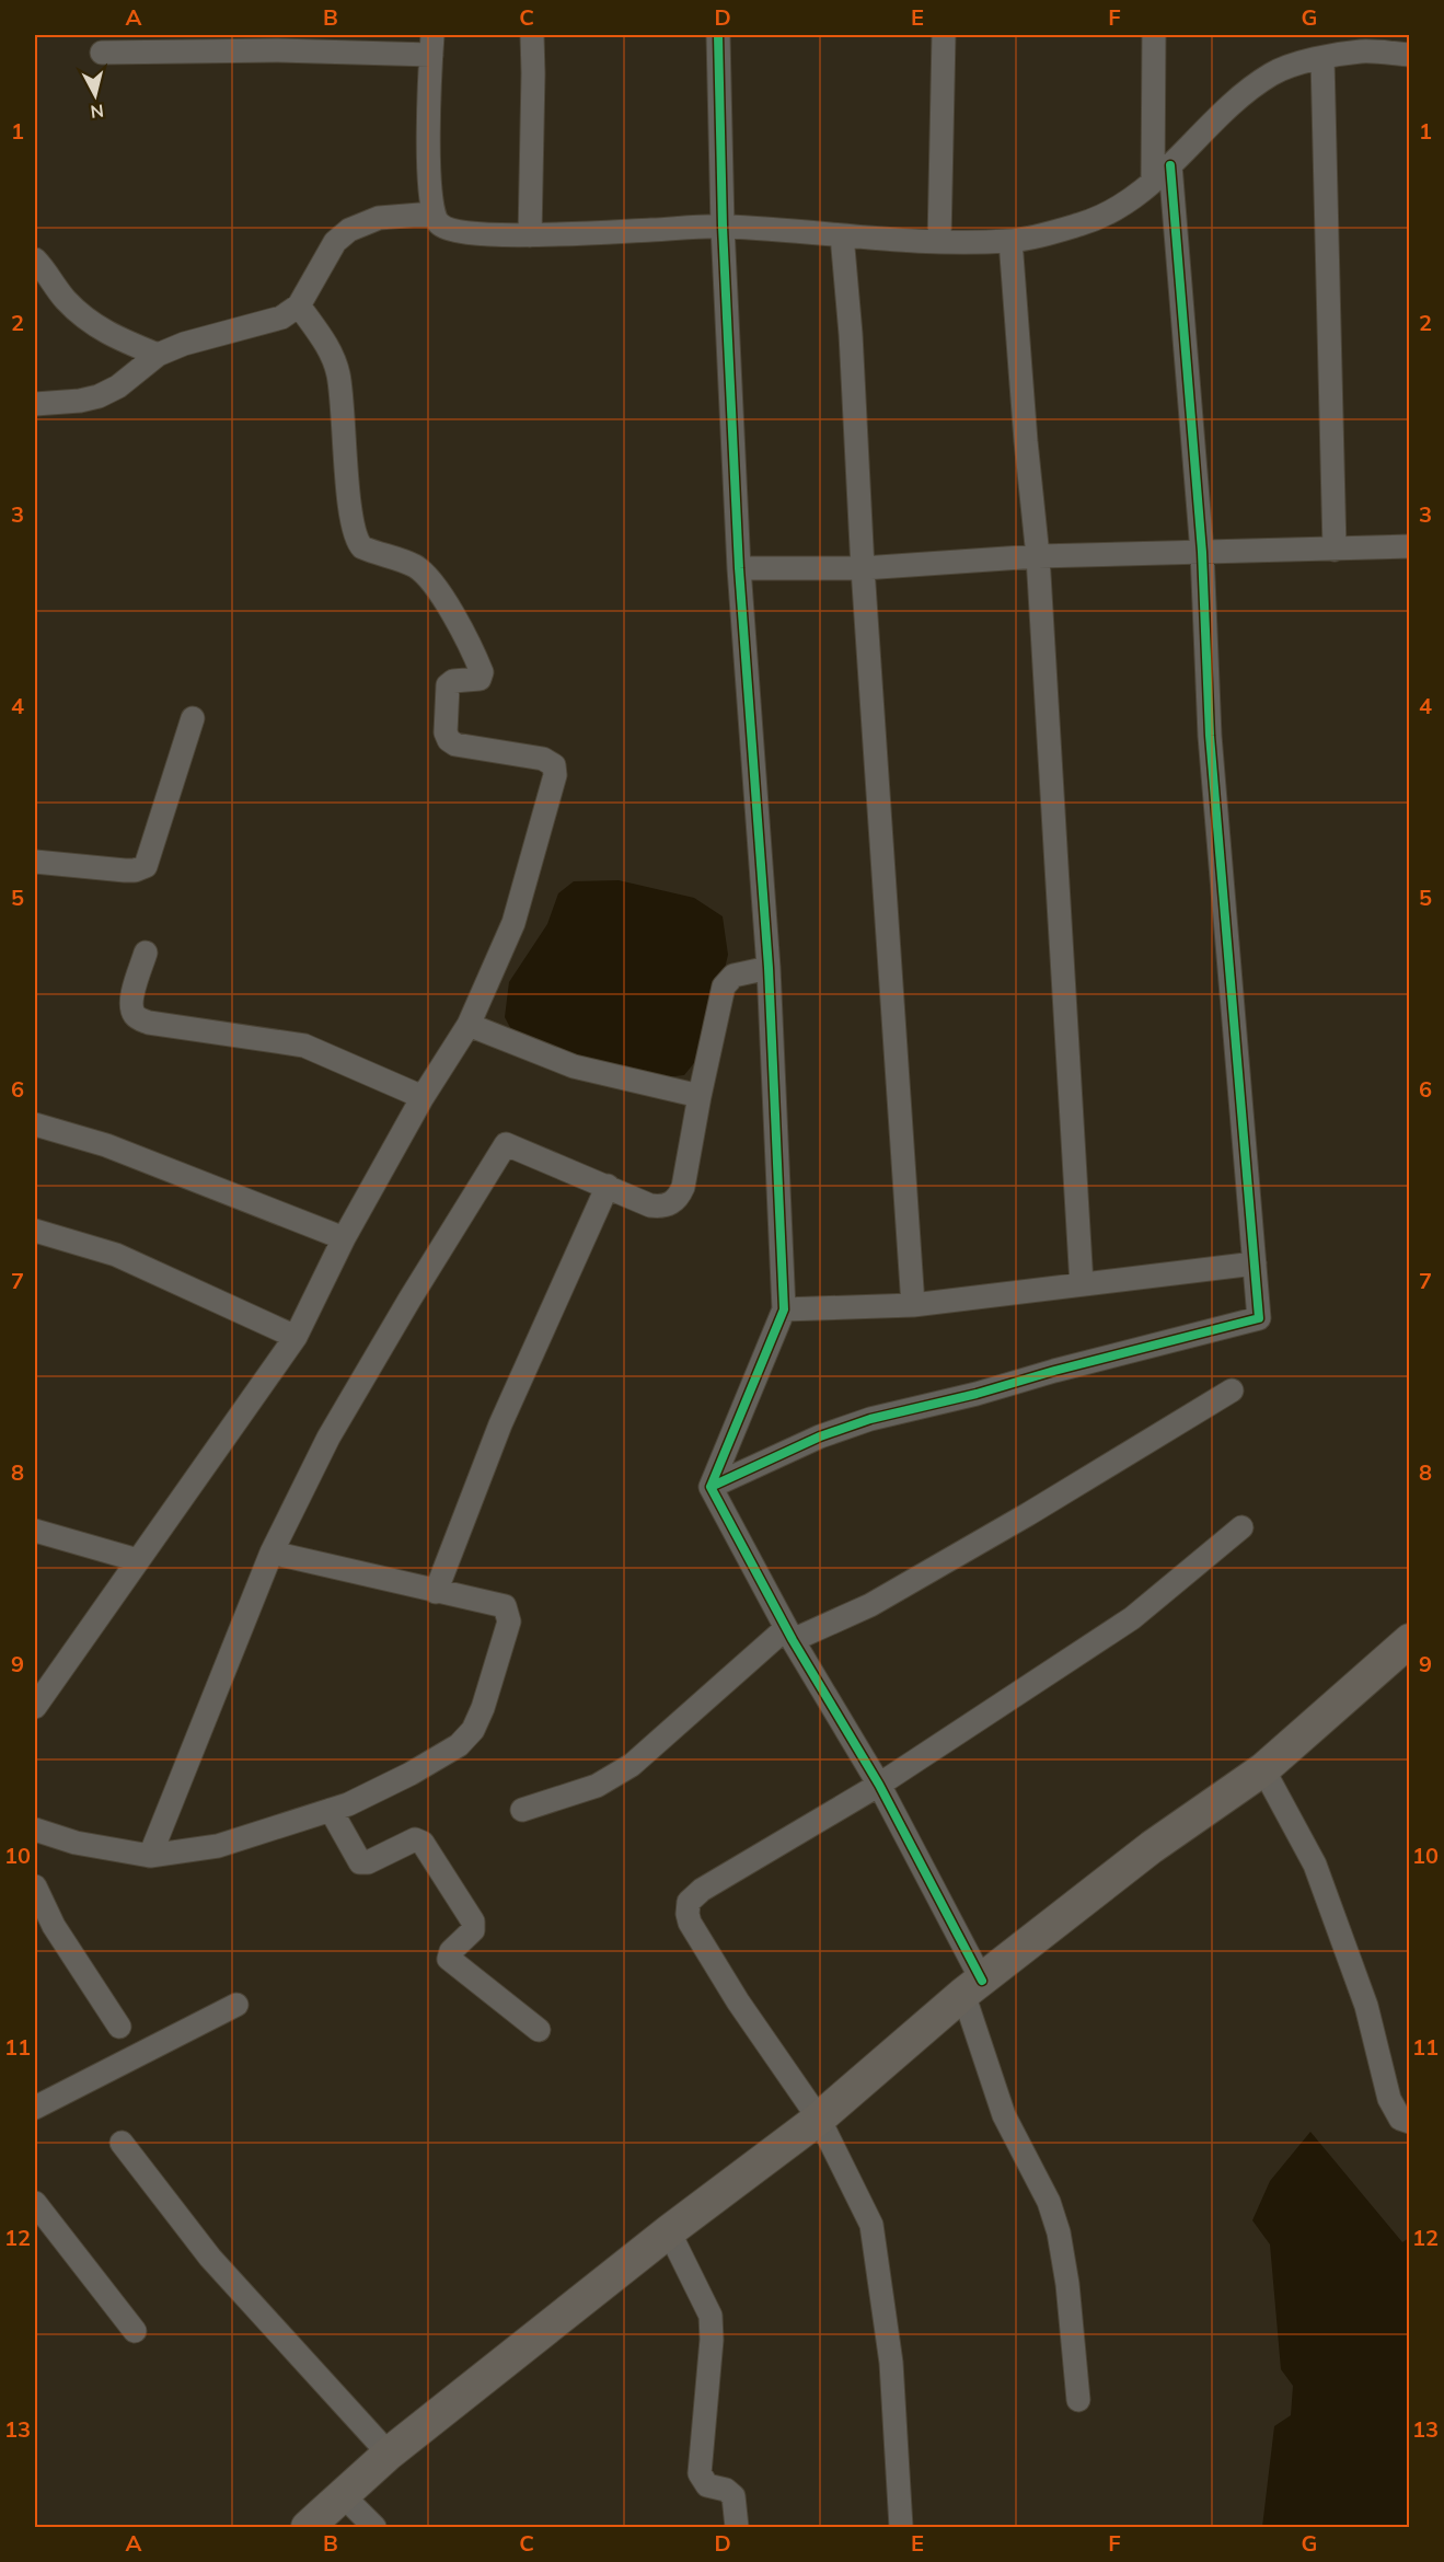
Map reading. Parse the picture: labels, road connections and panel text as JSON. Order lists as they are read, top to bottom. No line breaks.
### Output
{"north":"bottom","grid":{"columns":["A","B","C","D","E","F","G"],"rows":["1","2","3","4","5","6","7","8","9","10","11","12","13"]}}
